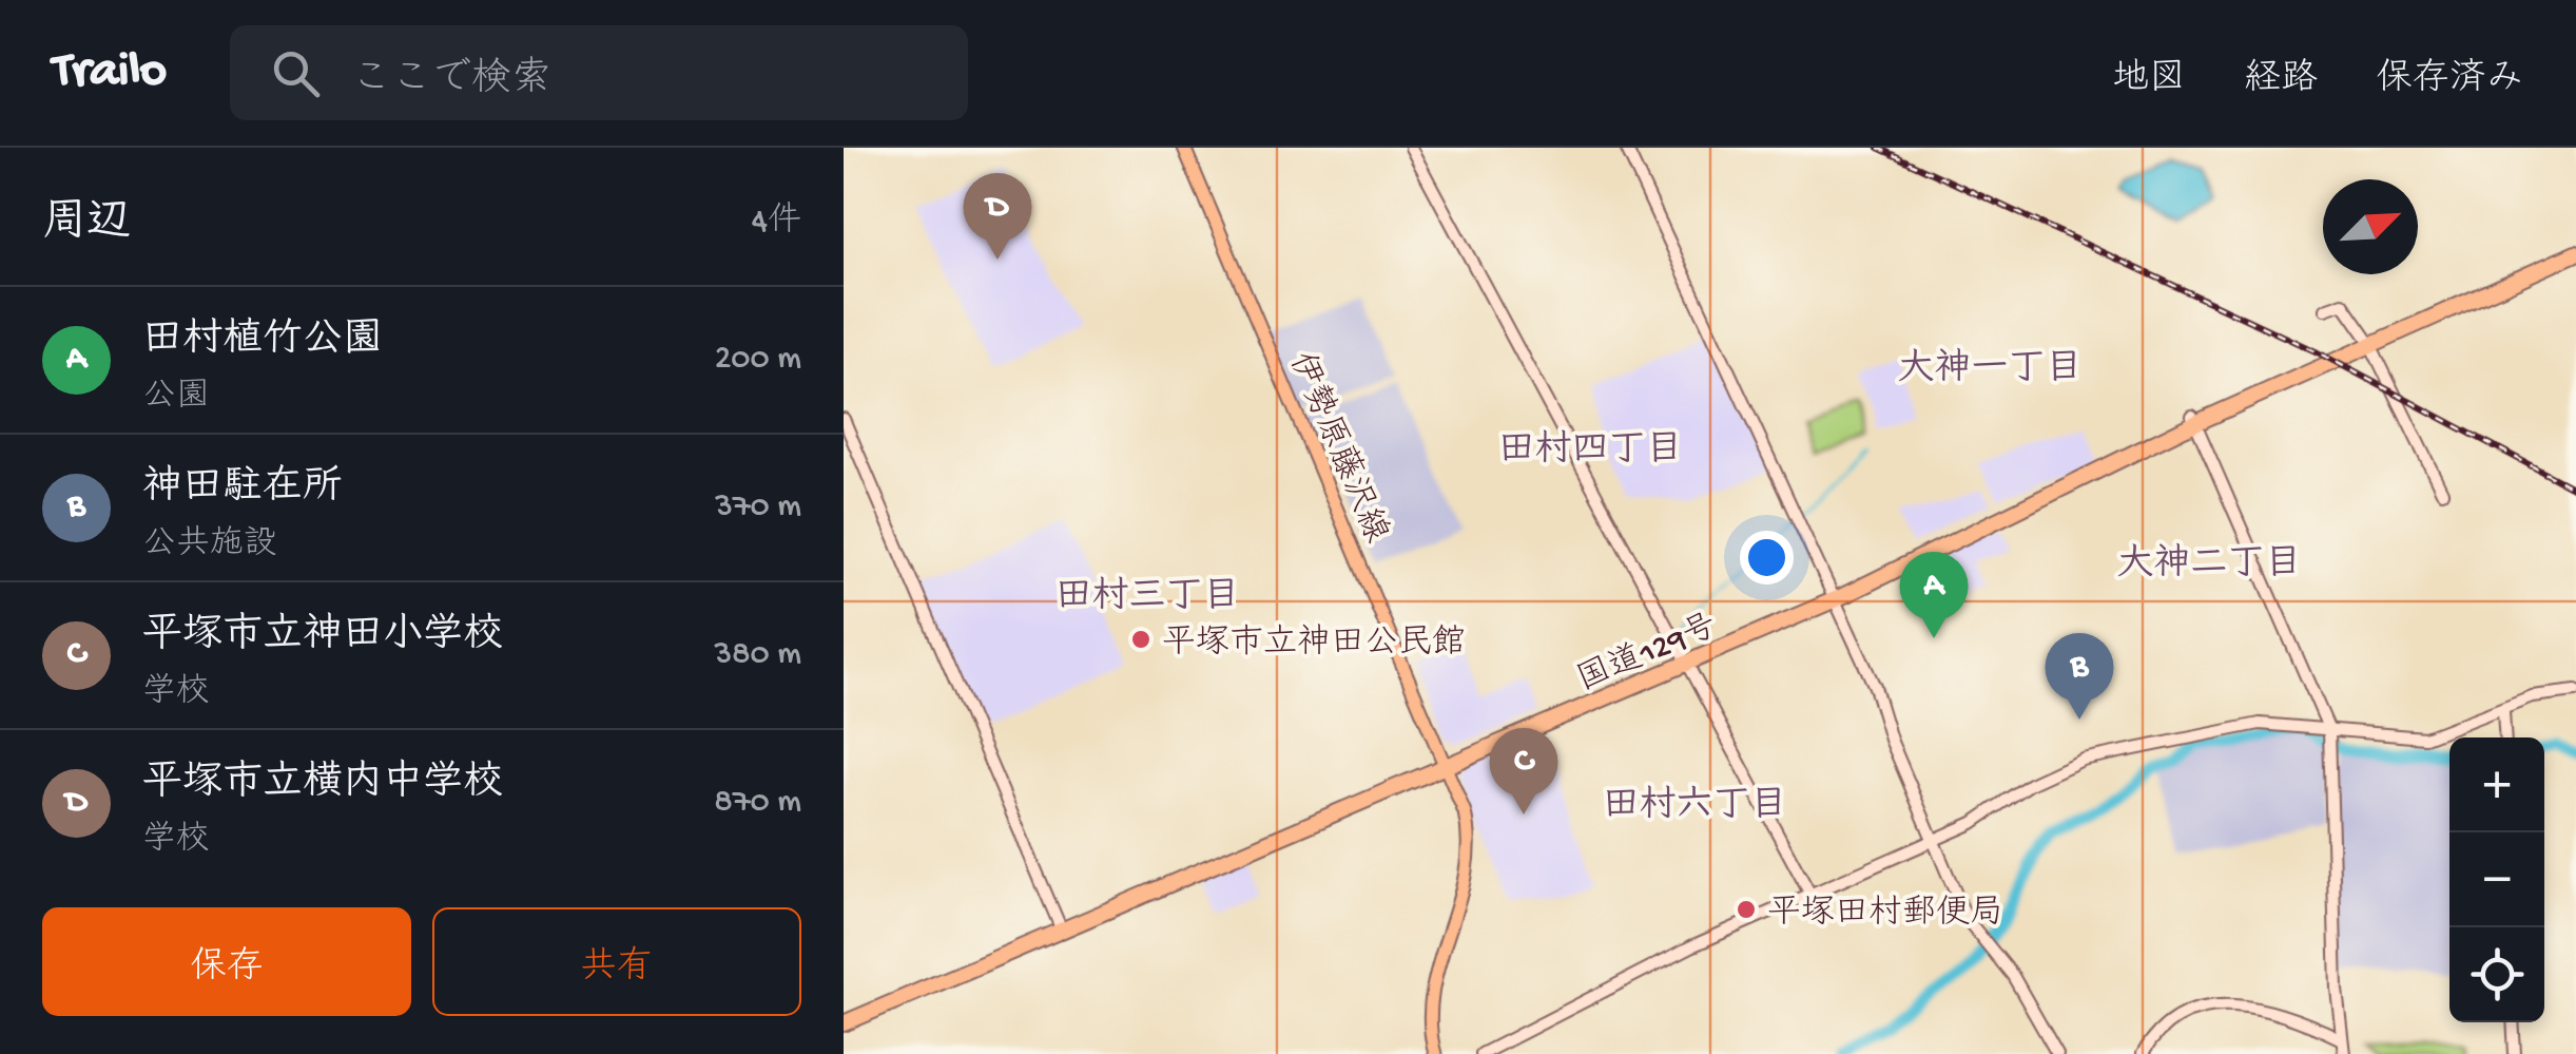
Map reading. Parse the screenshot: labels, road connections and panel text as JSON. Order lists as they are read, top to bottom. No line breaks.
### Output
{"streets":{"highway":["国道129号"],"main road":["伊勢原藤沢線"]},"crossings":[["伊勢原藤沢線","国道129号"]],"districts":["大神一丁目","田村四丁目","大神二丁目","田村三丁目","田村六丁目"],"places":["平塚市立神田公民館","平塚田村郵便局"],"north":"top right","page":{"header":"Trailo","search":"ここで検索","nav":["地図","経路","保存済み"],"heading":["周辺","4件"],"pins":["D","A","B","C"],"list":[{"mark":"A","name":"田村植竹公園","note":"公園","value":"200 m"},{"mark":"B","name":"神田駐在所","note":"公共施設","value":"370 m"},{"mark":"C","name":"平塚市立神田小学校","note":"学校","value":"380 m"},{"mark":"D","name":"平塚市立横内中学校","note":"学校","value":"870 m"}],"map_buttons":["+","−"],"buttons":["保存","共有"]}}
